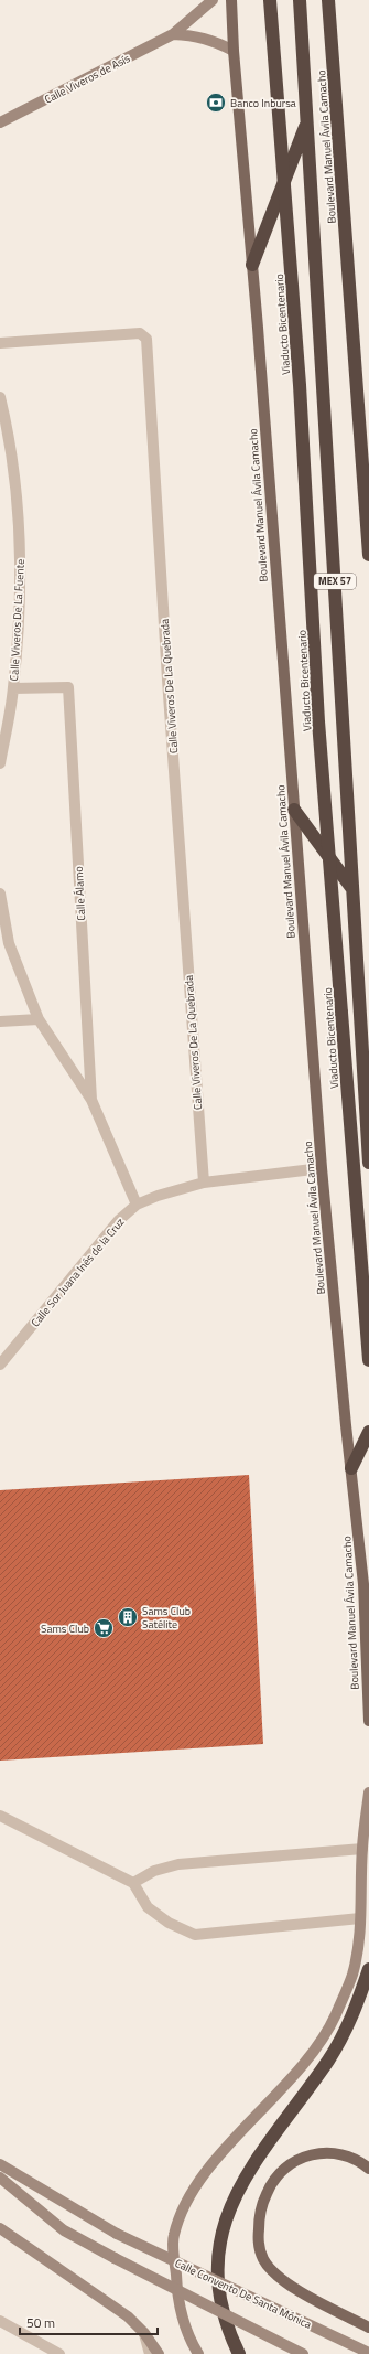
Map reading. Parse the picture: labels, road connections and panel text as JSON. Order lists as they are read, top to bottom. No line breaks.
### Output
{"streets":{"highway":["Boulevard Manuel Ávila Camacho","Viaducto Bicentenario","MEX 57"],"main road":["Calle Viveros de Asís","Calle Convento De Santa Mónica"],"street":["Calle Viveros De La Fuente","Calle Viveros De La Quebrada","Calle Álamo","Calle Sor Juana Inés de la Cruz"]},"crossings":[["Calle Viveros de Asís","Boulevard Manuel Ávila Camacho"],["Boulevard Manuel Ávila Camacho","Calle Sor Juana Inés de la Cruz"],["Calle Viveros De La Fuente","Calle Álamo"],["Calle Viveros De La Quebrada","Calle Sor Juana Inés de la Cruz"]],"places":{"bank":["Banco Inbursa"],"building":["Sams Club Satélite"],"supermarket":["Sams Club"]},"scale_bar":"50 m"}
